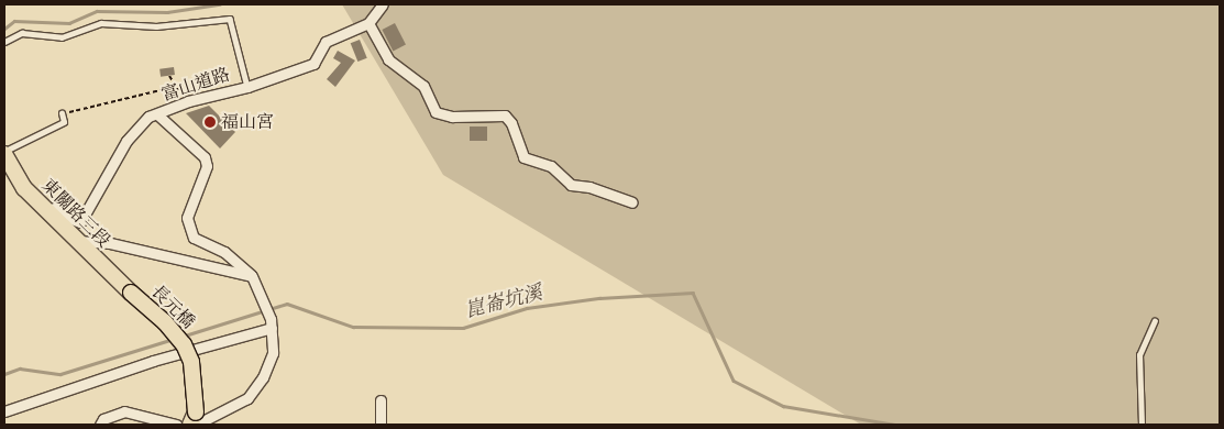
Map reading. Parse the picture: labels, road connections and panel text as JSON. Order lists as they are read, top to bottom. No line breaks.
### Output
{"streets":{"main road":["東關路三段","長元橋"],"street":["富山道路"]},"crossings":[["富山道路","東關路三段"],["東關路三段","長元橋"]],"water":["崑崙坑溪"],"places":["福山宮"]}
